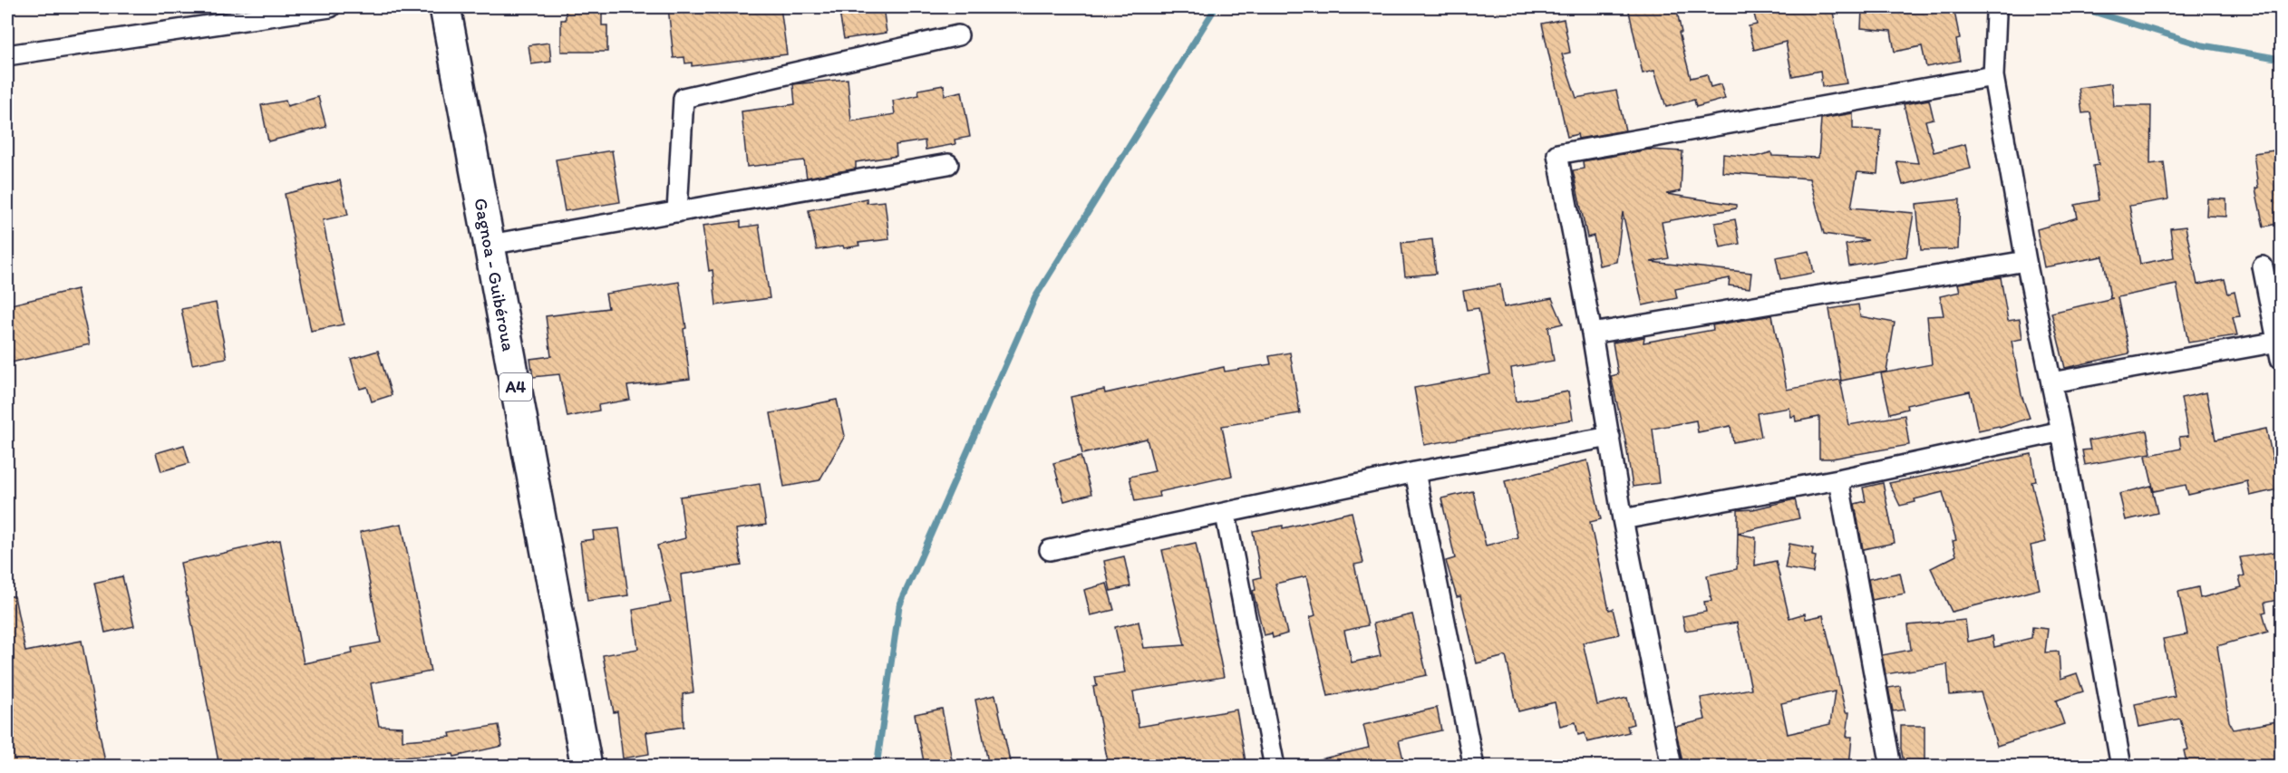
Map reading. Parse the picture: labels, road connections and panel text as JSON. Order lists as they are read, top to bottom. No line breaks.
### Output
{"streets":{"main road":["Gagnoa - Guibéroua","A4"]}}
